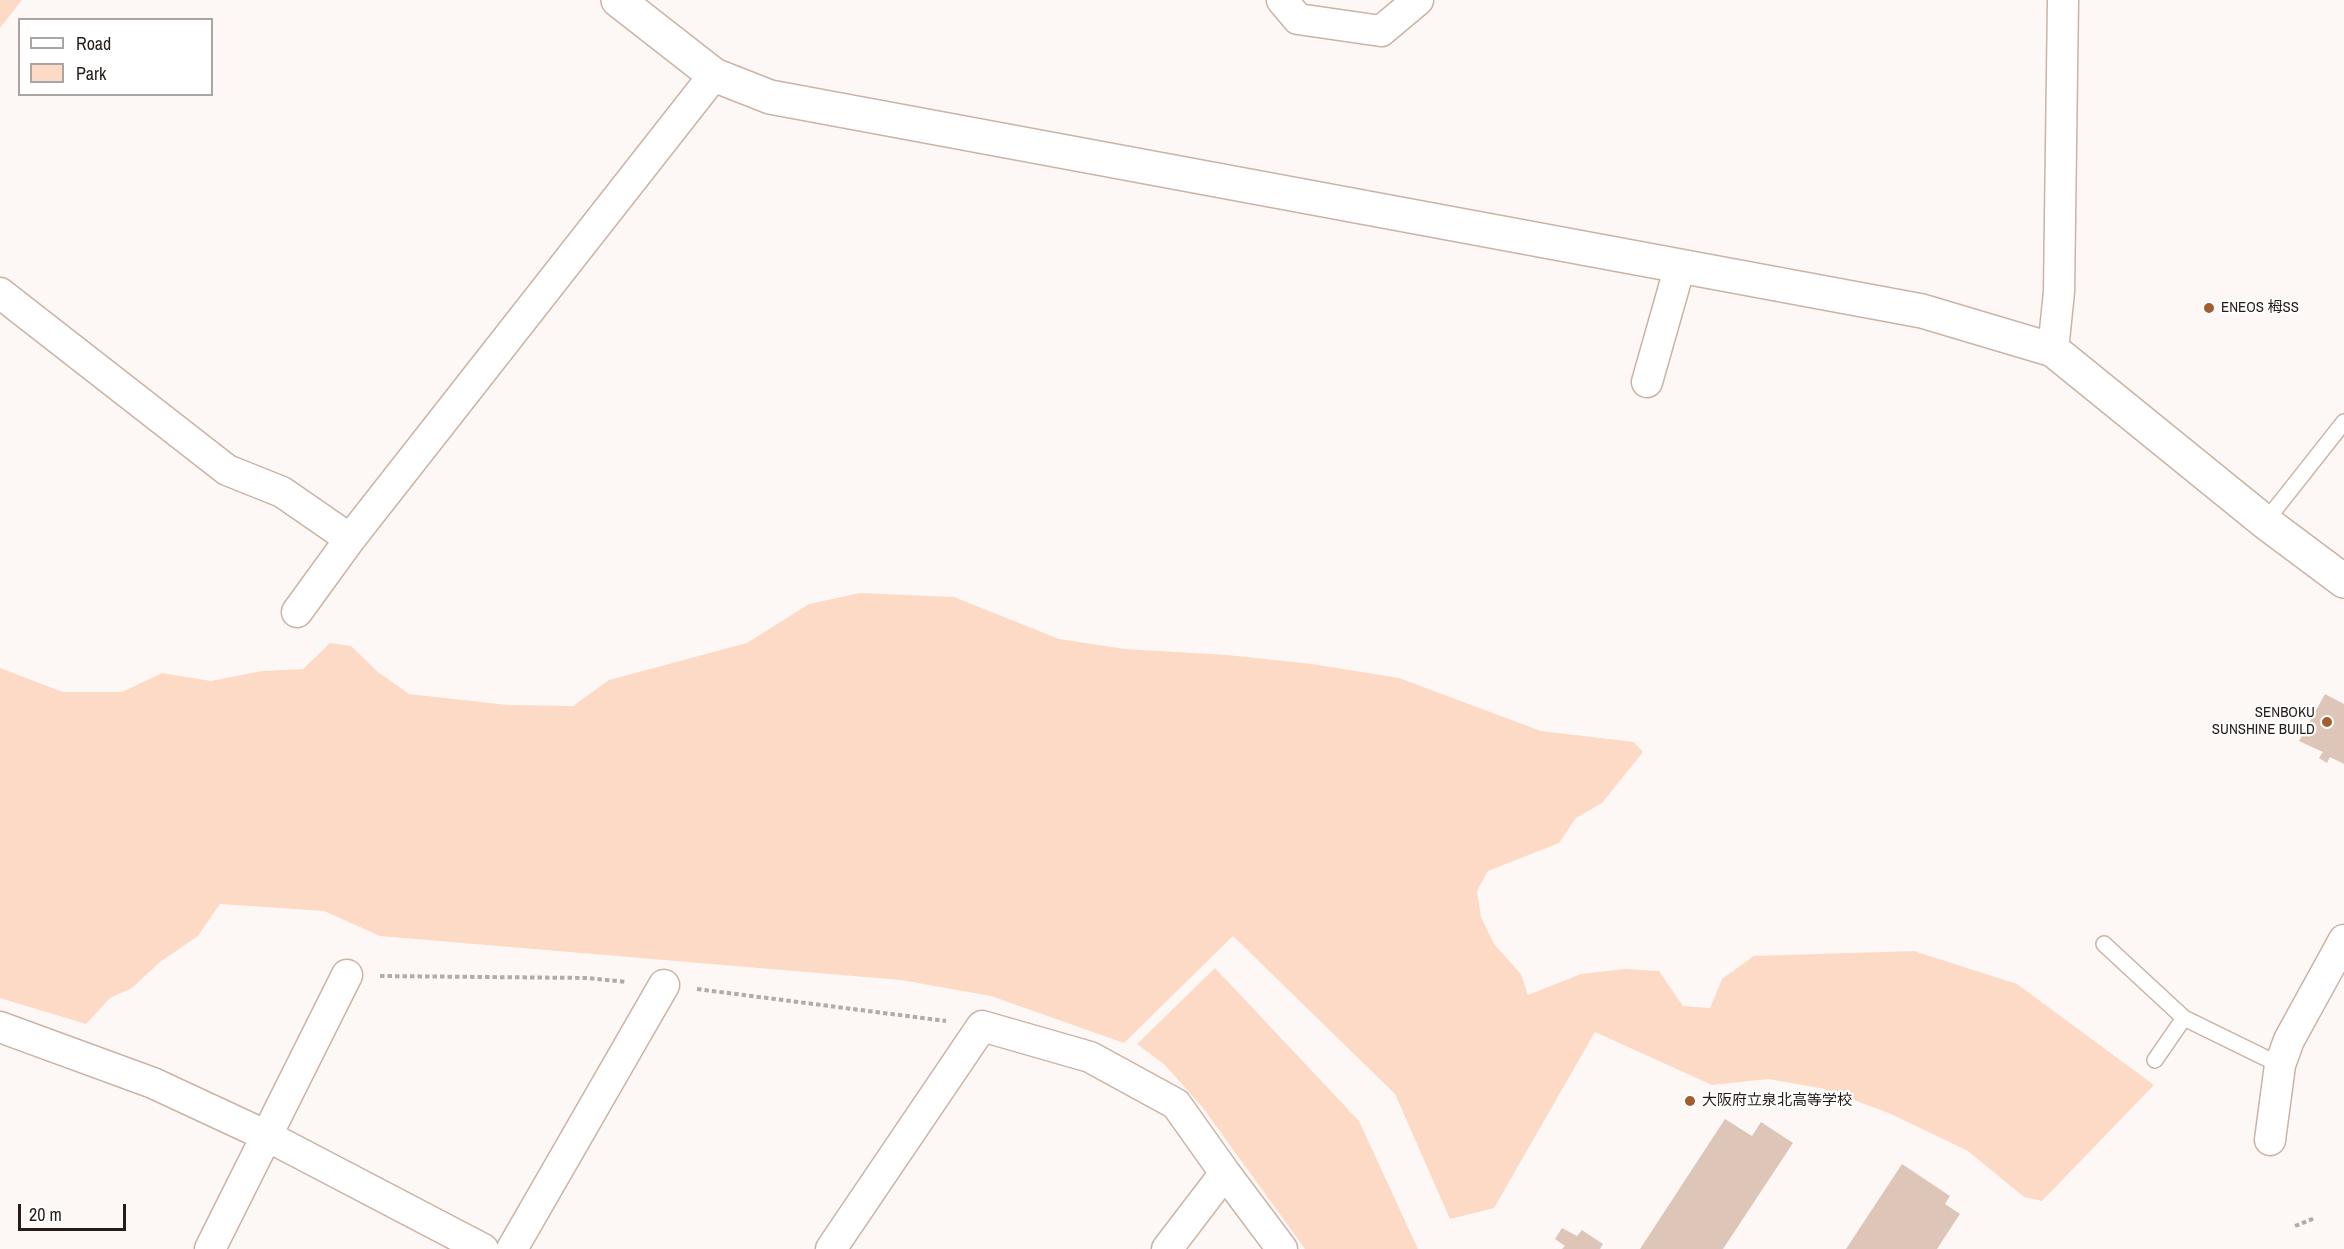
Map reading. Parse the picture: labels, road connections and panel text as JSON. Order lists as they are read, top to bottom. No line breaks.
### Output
{"places":["ENEOS 栂SS","SENBOKU SUNSHINE BUILD","大阪府立泉北高等学校"],"legend":["Road","Park"],"scale_bar":"20 m"}
